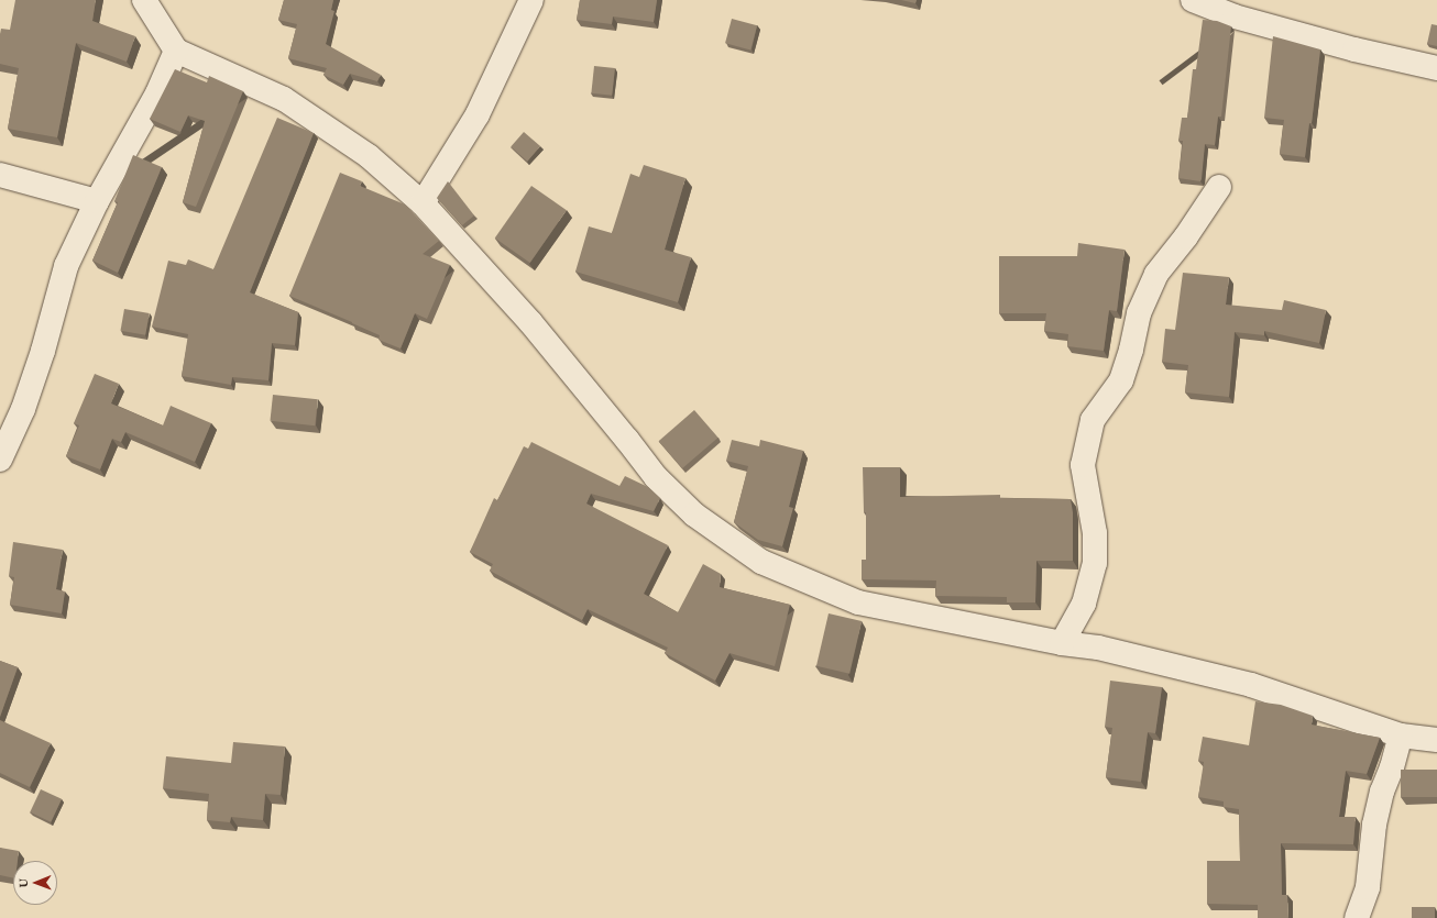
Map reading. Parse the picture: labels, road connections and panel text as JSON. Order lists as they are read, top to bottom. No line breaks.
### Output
{"north":"left"}
